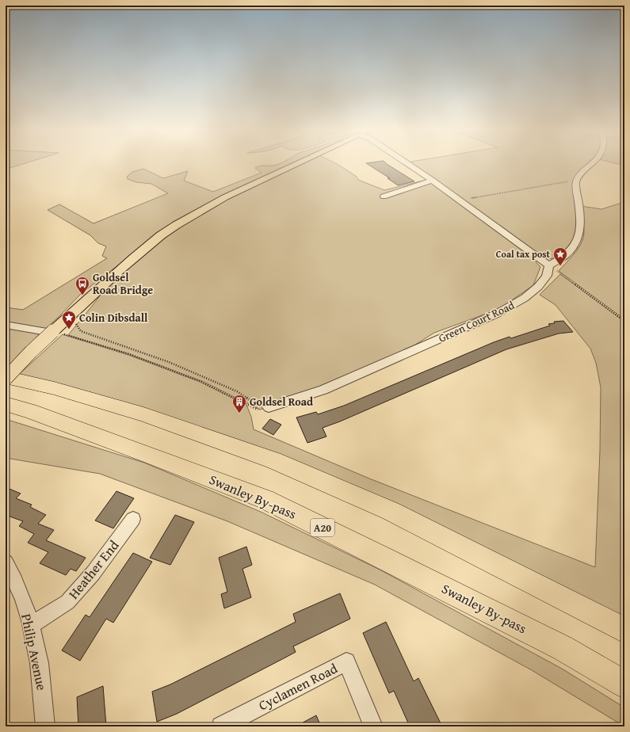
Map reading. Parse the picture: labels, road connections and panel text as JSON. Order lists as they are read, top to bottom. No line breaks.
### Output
{"streets":{"highway":["Swanley By-pass","A20"],"street":["Green Court Road","Heather End","Philip Avenue","Cyclamen Road"]},"crossings":[["Heather End","Philip Avenue"]],"places":{"place":["Coal tax post","Colin Dibsdall"],"bus stop":["Goldsel Road Bridge"],"building":["Goldsel Road"]}}
